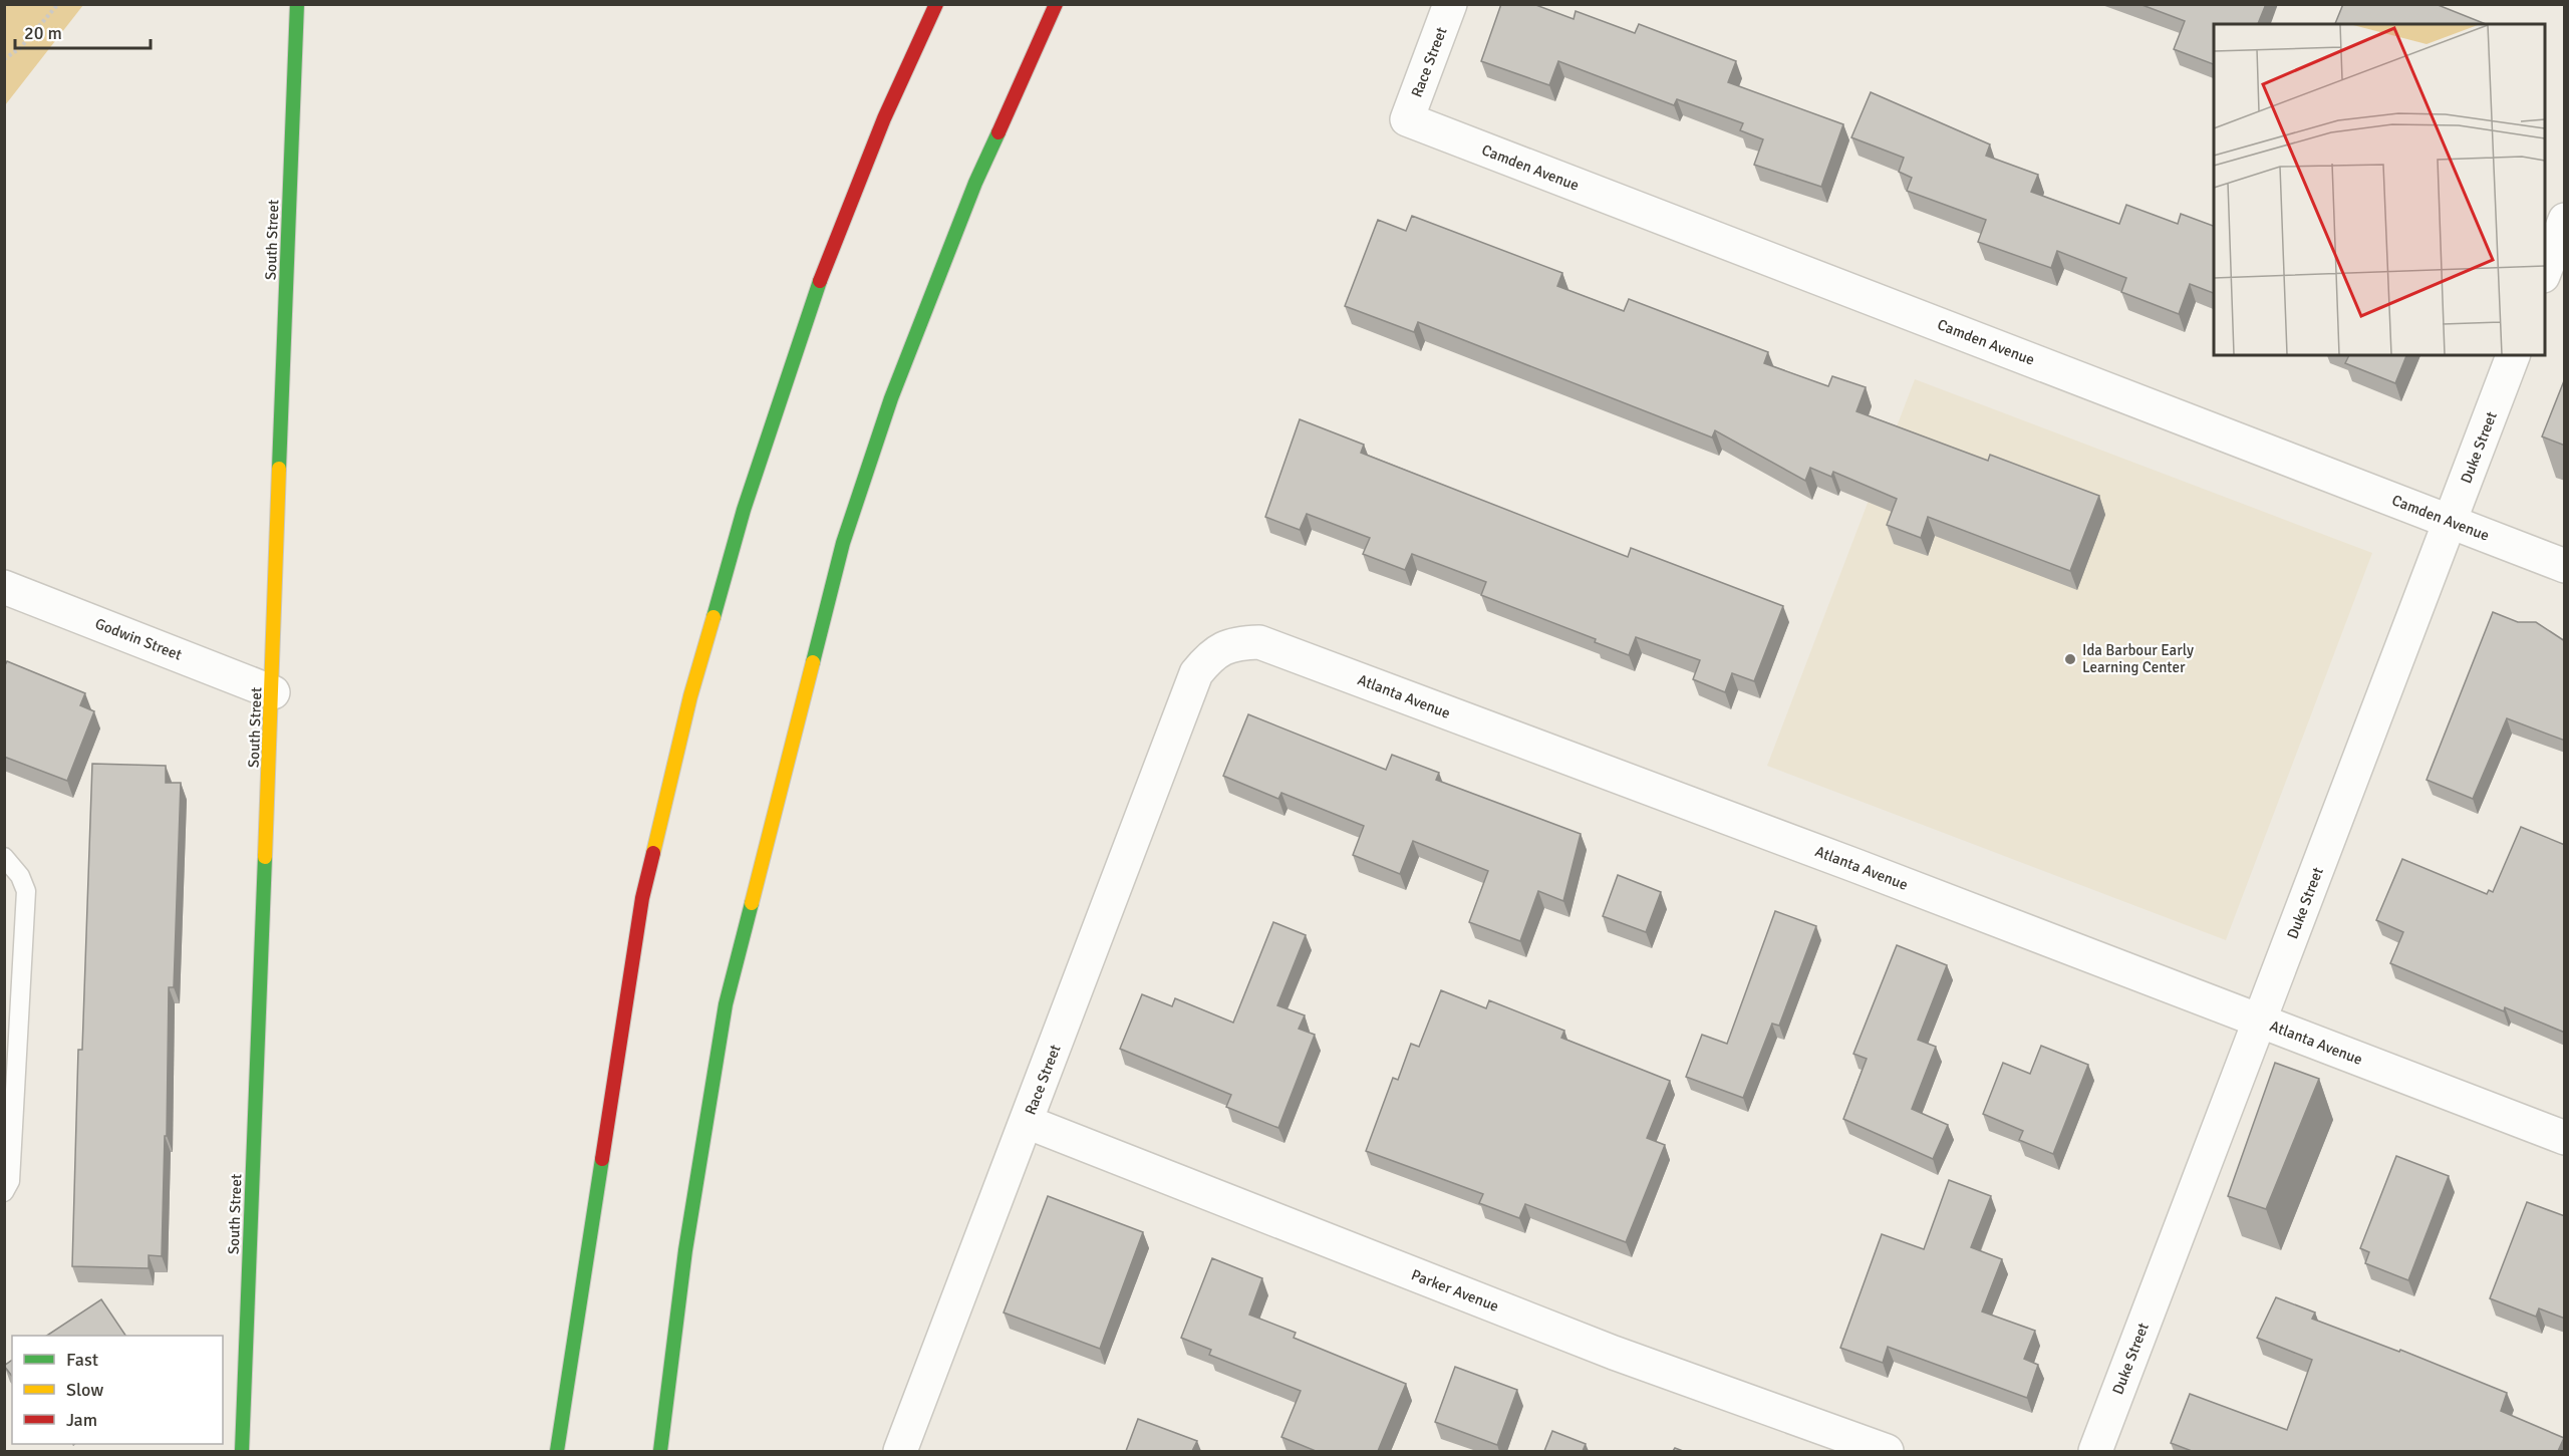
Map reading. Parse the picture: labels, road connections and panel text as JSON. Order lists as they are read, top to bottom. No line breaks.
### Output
{"streets":{"main road":["South Street"],"street":["Race Street","Camden Avenue","Duke Street","Godwin Street","Atlanta Avenue","Parker Avenue"]},"crossings":[["Race Street","Camden Avenue"],["Race Street","Atlanta Avenue"],["Race Street","Parker Avenue"],["Camden Avenue","Duke Street"],["South Street","Godwin Street"],["Duke Street","Atlanta Avenue"]],"places":["Ida Barbour Early Learning Center"],"legend":["Fast","Slow","Jam"],"scale_bar":"20 m"}
